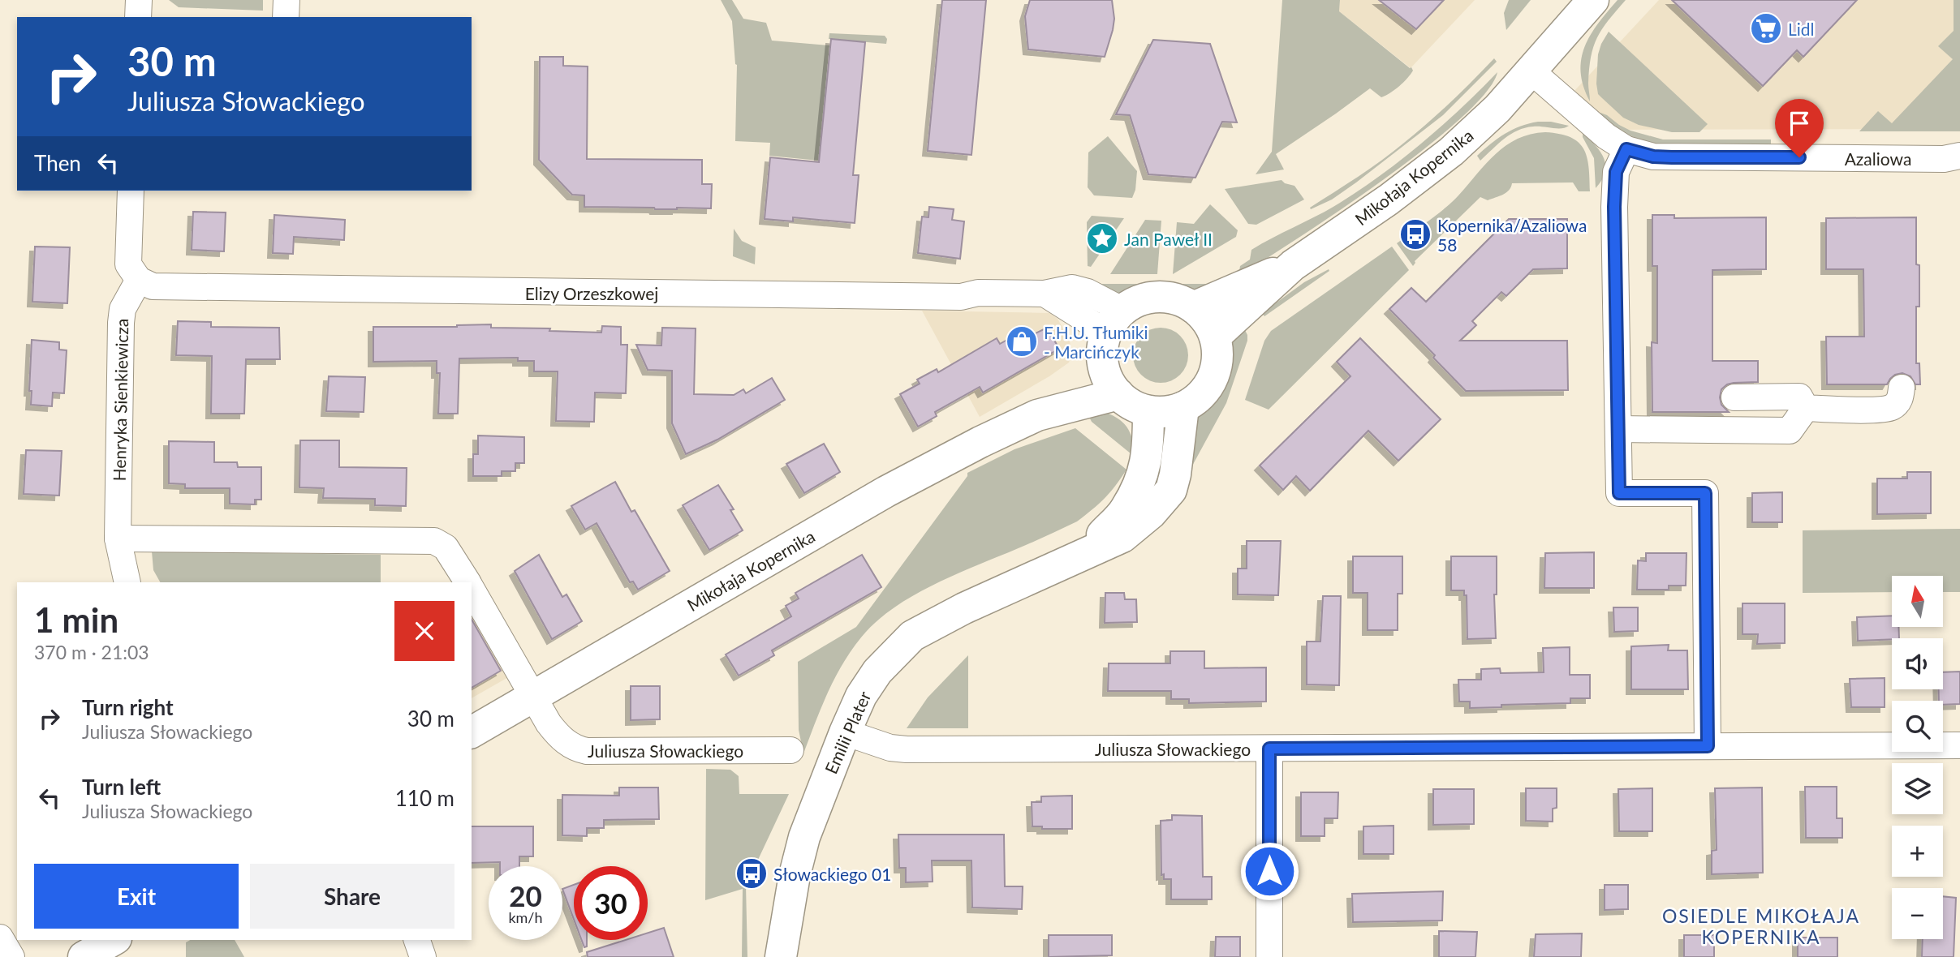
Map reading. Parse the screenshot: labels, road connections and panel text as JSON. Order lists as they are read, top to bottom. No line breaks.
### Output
{"streets":{"street":["Azaliowa","Mikołaja Kopernika","Elizy Orzeszkowej","Henryka Sienkiewicza","Emilii Plater","Juliusza Słowackiego"]},"crossings":[["Azaliowa","Mikołaja Kopernika"],["Mikołaja Kopernika","Elizy Orzeszkowej"],["Mikołaja Kopernika","Emilii Plater"],["Mikołaja Kopernika","Juliusza Słowackiego"],["Elizy Orzeszkowej","Henryka Sienkiewicza"],["Elizy Orzeszkowej","Emilii Plater"],["Henryka Sienkiewicza","Juliusza Słowackiego"],["Emilii Plater","Juliusza Słowackiego"]],"districts":["OSIEDLE MIKOŁAJA KOPERNIKA"],"places":{"supermarket":["Lidl"],"bus stop":["Kopernika/Azaliowa 58","Słowackiego 01"],"place":["Jan Paweł II"],"shop":["F.H.U. Tłumiki - Marcińczyk"]},"north":"top","page":{"turn":["30 m","Juliusza Słowackiego"],"then":"Then","map_buttons":["+","−"],"heading":["1 min","370 m · 21:03"],"list":[{"name":"Turn right","note":"Juliusza Słowackiego","value":"30 m"},{"name":"Turn left","note":"Juliusza Słowackiego","value":"110 m"}],"buttons":["Exit","Share"],"speed":"20 km/h","limit":"30"}}
